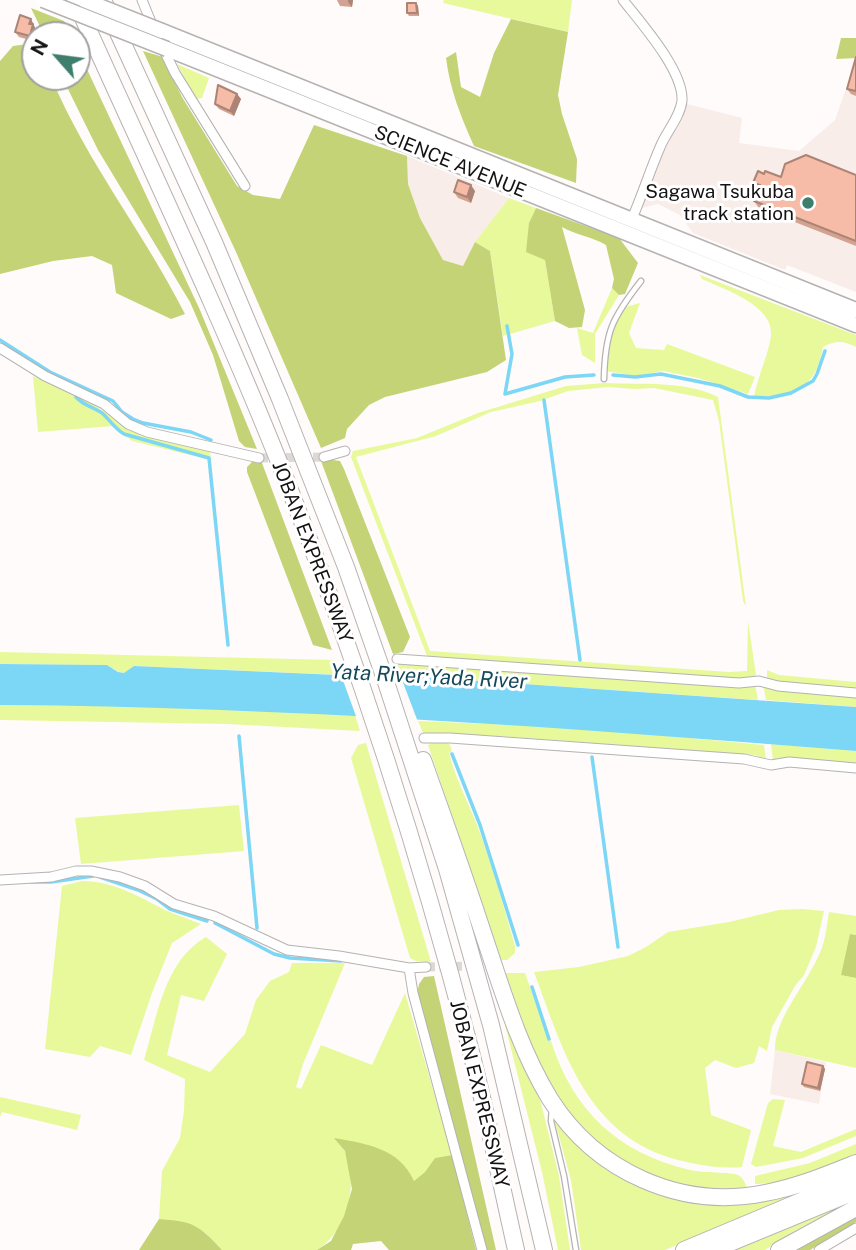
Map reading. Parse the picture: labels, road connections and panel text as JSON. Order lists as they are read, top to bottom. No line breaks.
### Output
{"streets":{"highway":["JOBAN EXPRESSWAY"],"main road":["SCIENCE AVENUE"]},"water":["Yata River;Yada River"],"places":["Sagawa Tsukuba track station"],"north":"top left"}
